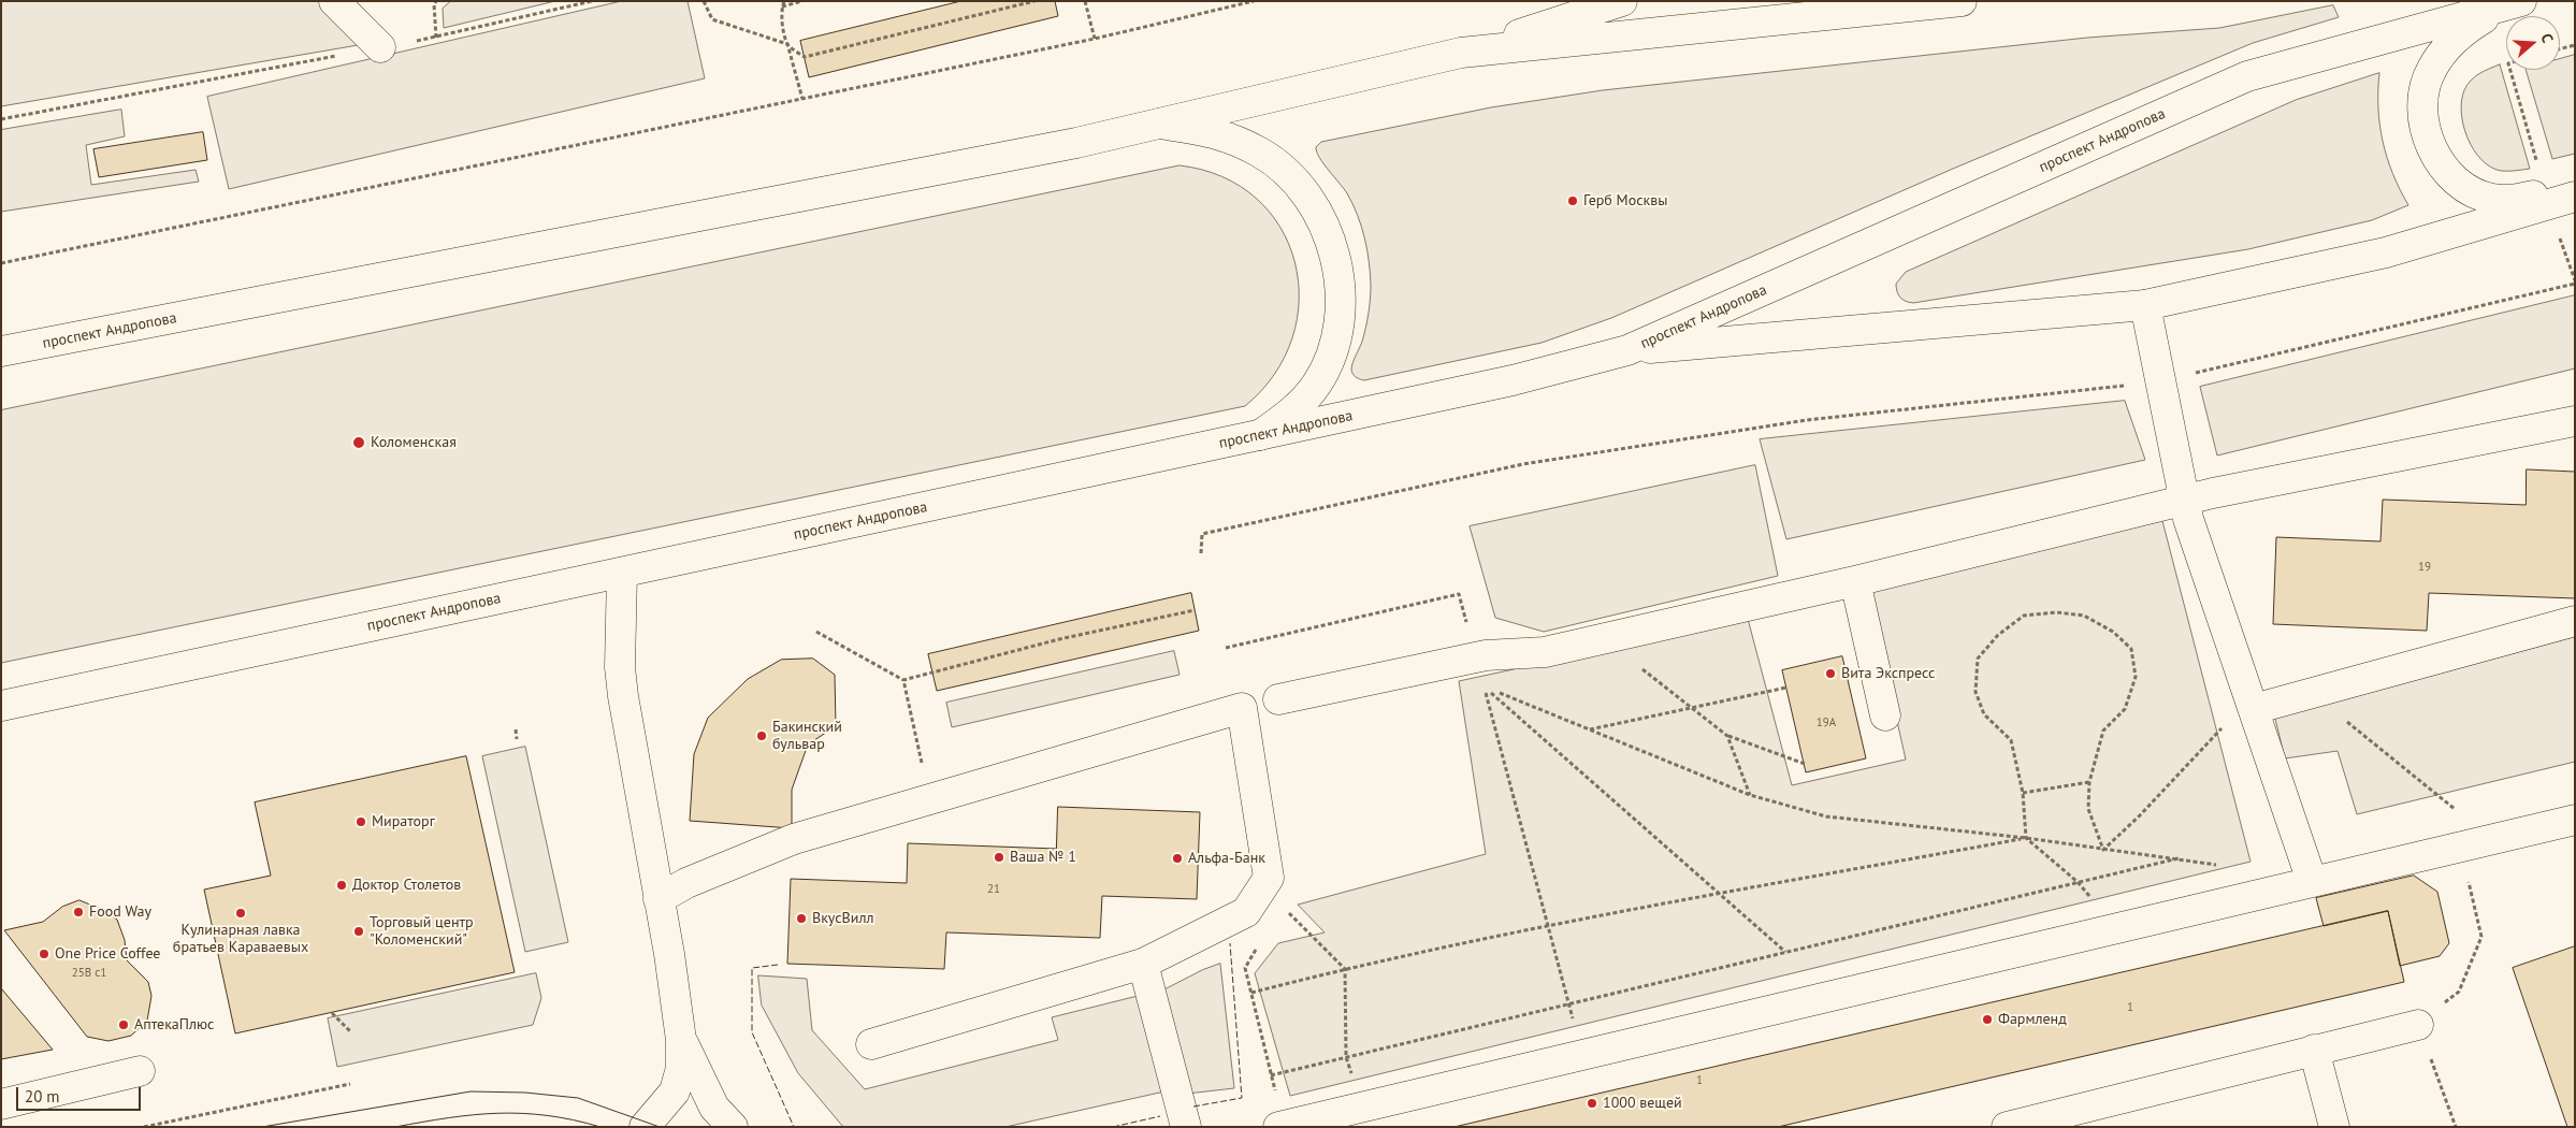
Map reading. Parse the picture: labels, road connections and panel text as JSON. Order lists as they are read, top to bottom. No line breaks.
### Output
{"streets":{"main road":["проспект Андропова"]},"places":["Герб Москвы","Коломенская","Вита Экспресс","Бакинский бульвар","Мираторг","Ваша № 1","Альфа-Банк","Доктор Столетов","Food Way","Кулинарная лавка братьев Караваевых","ВкусВилл","Торговый центр \"Коломенский\"","One Price Coffee","Фармленд","АптекаПлюс","1000 вещей"],"house_numbers":["19","19А","21","25В с1","1","1"],"scale_bar":"20 m","north":"right"}
